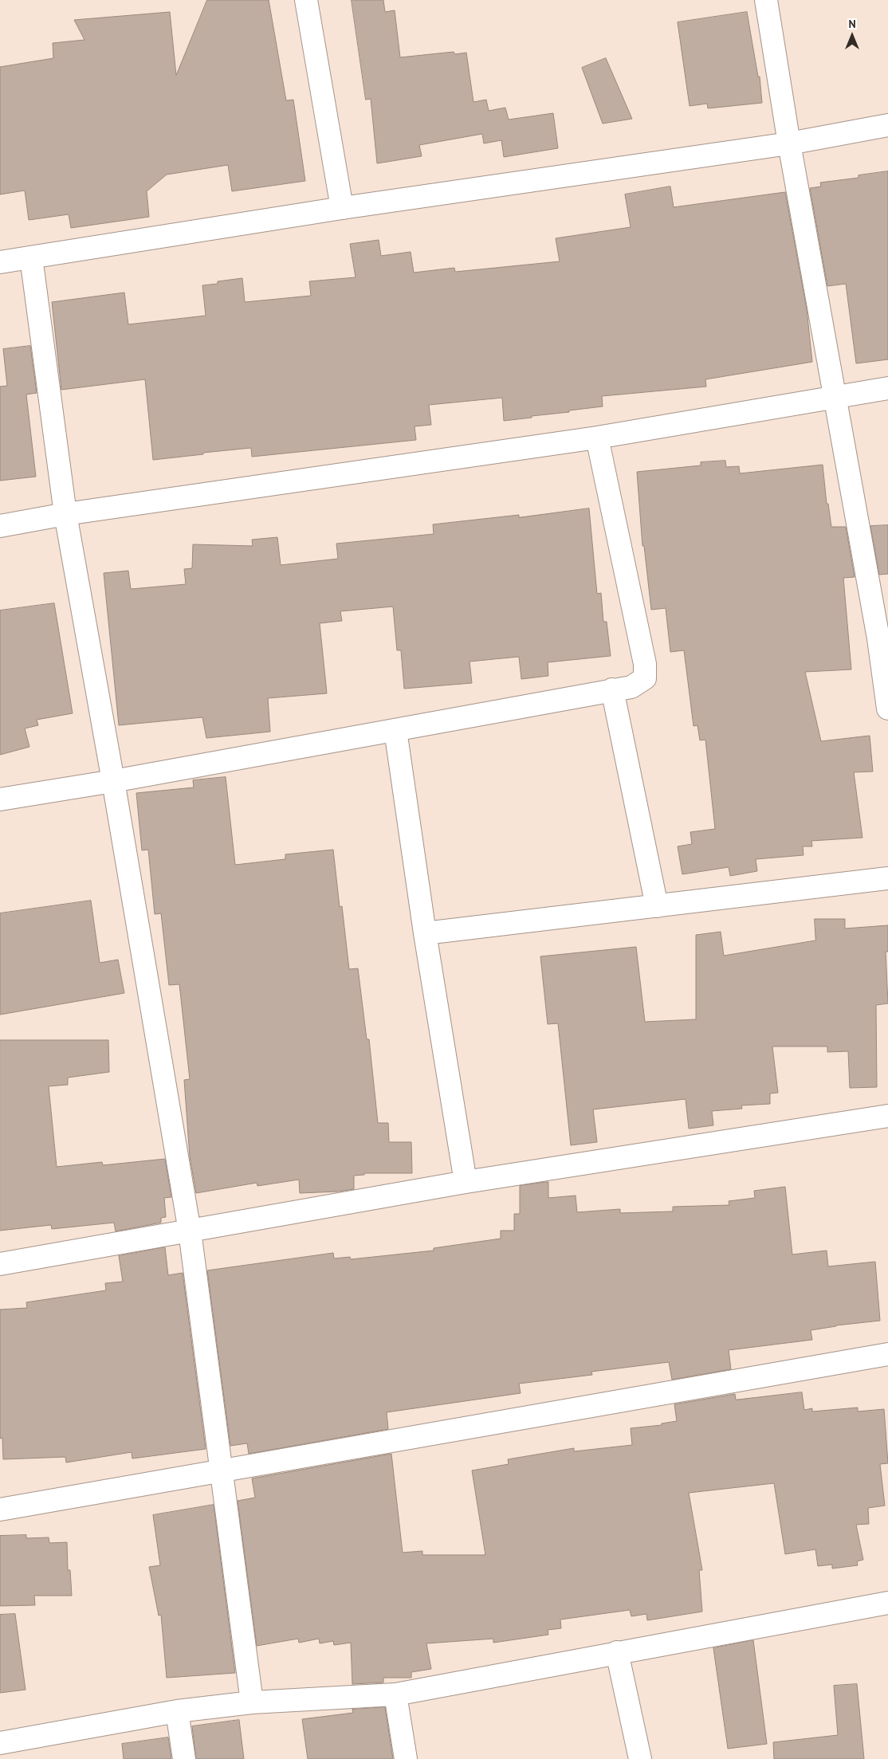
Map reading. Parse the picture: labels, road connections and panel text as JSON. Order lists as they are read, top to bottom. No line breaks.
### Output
{"north":"top"}
